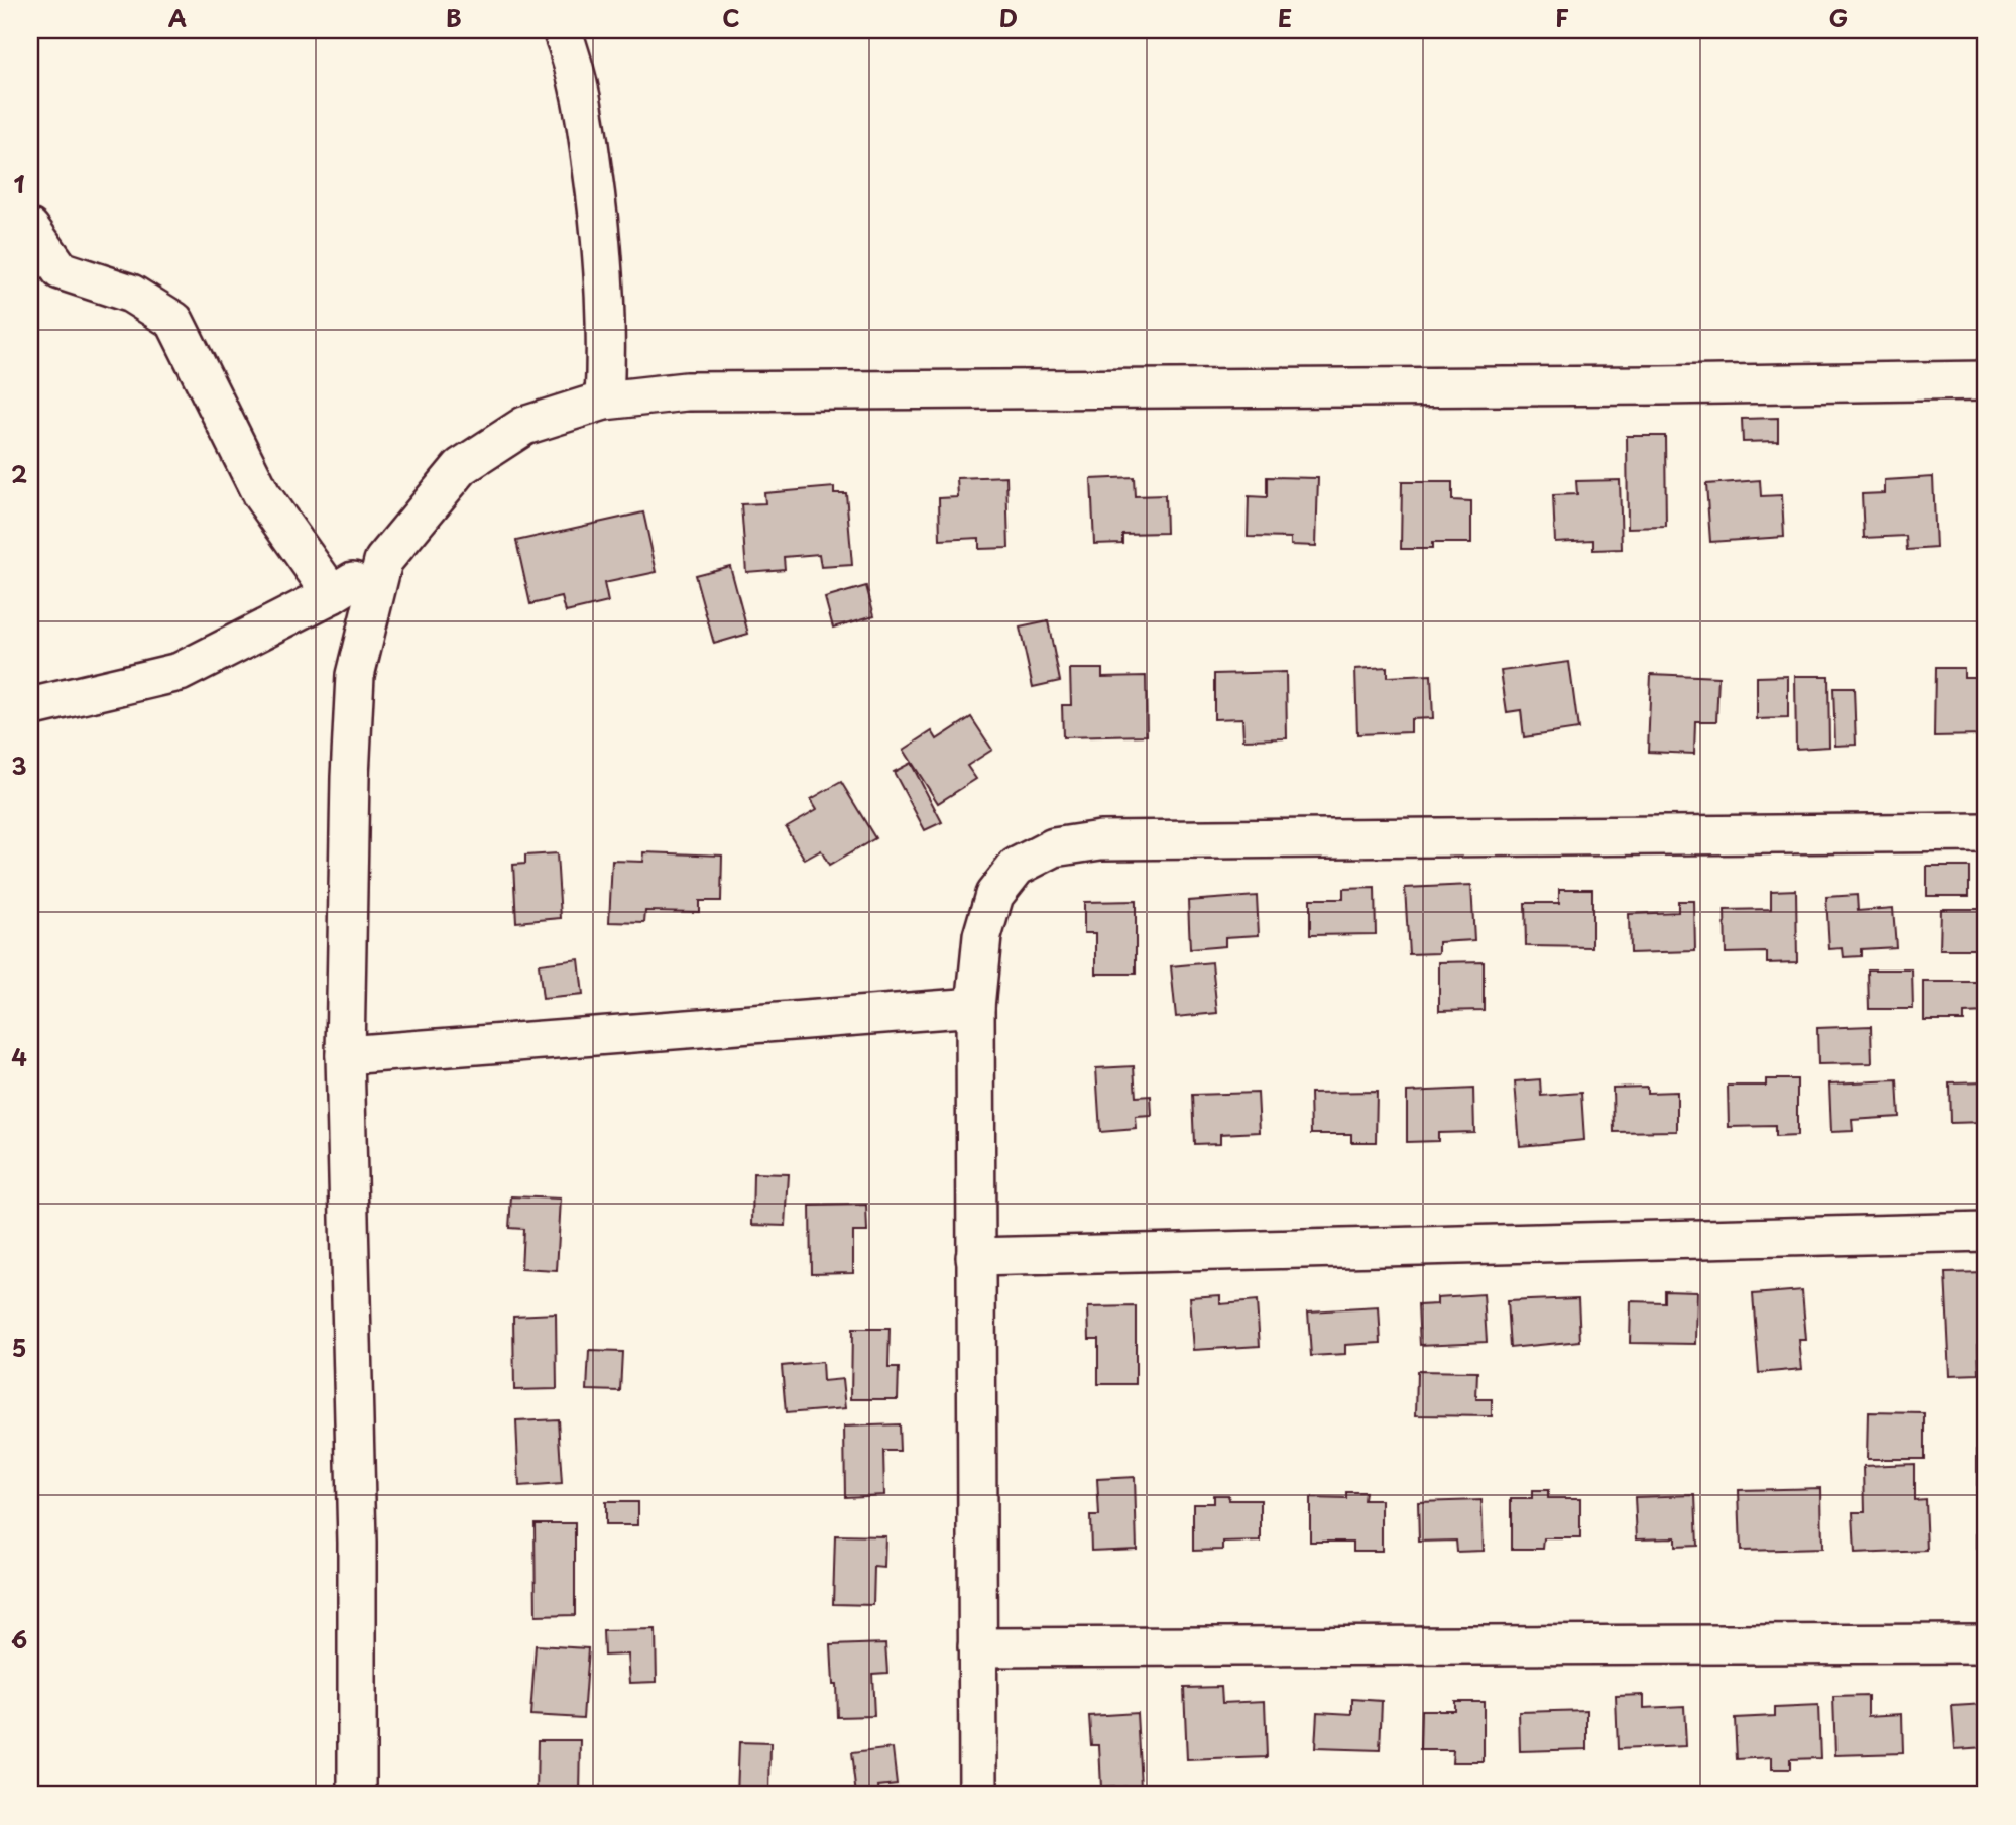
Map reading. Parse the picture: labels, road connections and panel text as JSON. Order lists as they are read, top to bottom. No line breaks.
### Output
{"grid":{"columns":["A","B","C","D","E","F","G"],"rows":["1","2","3","4","5","6"]}}
